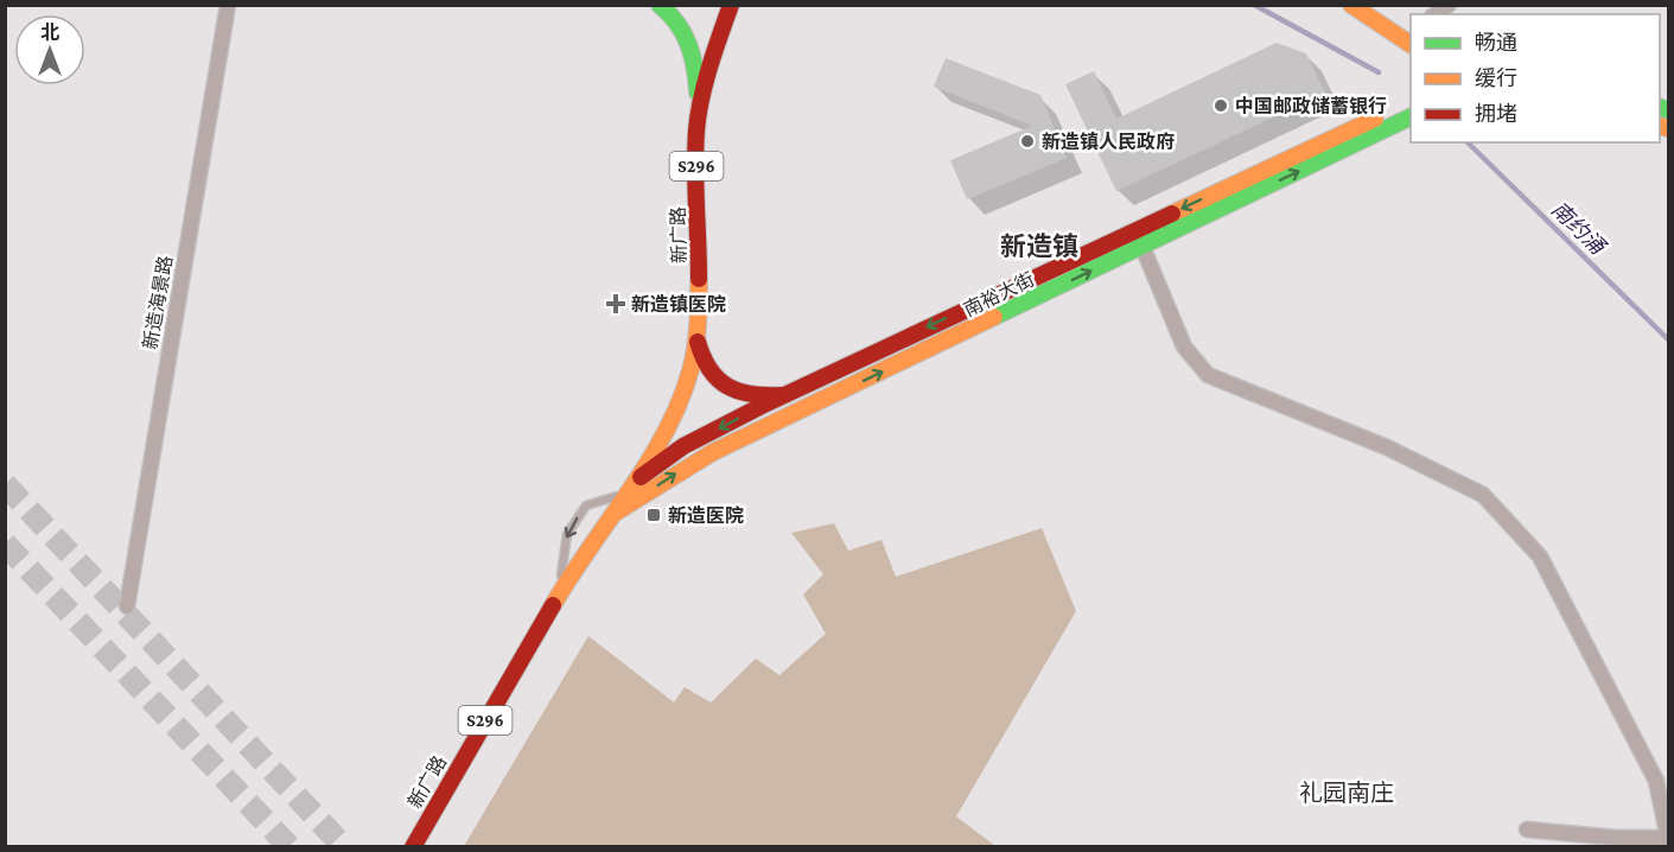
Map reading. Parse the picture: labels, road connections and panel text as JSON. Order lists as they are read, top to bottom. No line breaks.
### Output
{"streets":{"main road":["S296","新广路","南裕大街"],"street":["新造海景路"]},"crossings":[["S296","新广路"],["S296","南裕大街"],["新广路","南裕大街"]],"districts":["新造镇","礼园南庄"],"water":["南约涌"],"places":{"other":["中国邮政储蓄银行","新造镇人民政府"],"health":["新造镇医院"],"transit":["新造医院"]},"legend":["畅通","缓行","拥堵"],"north":"top"}
